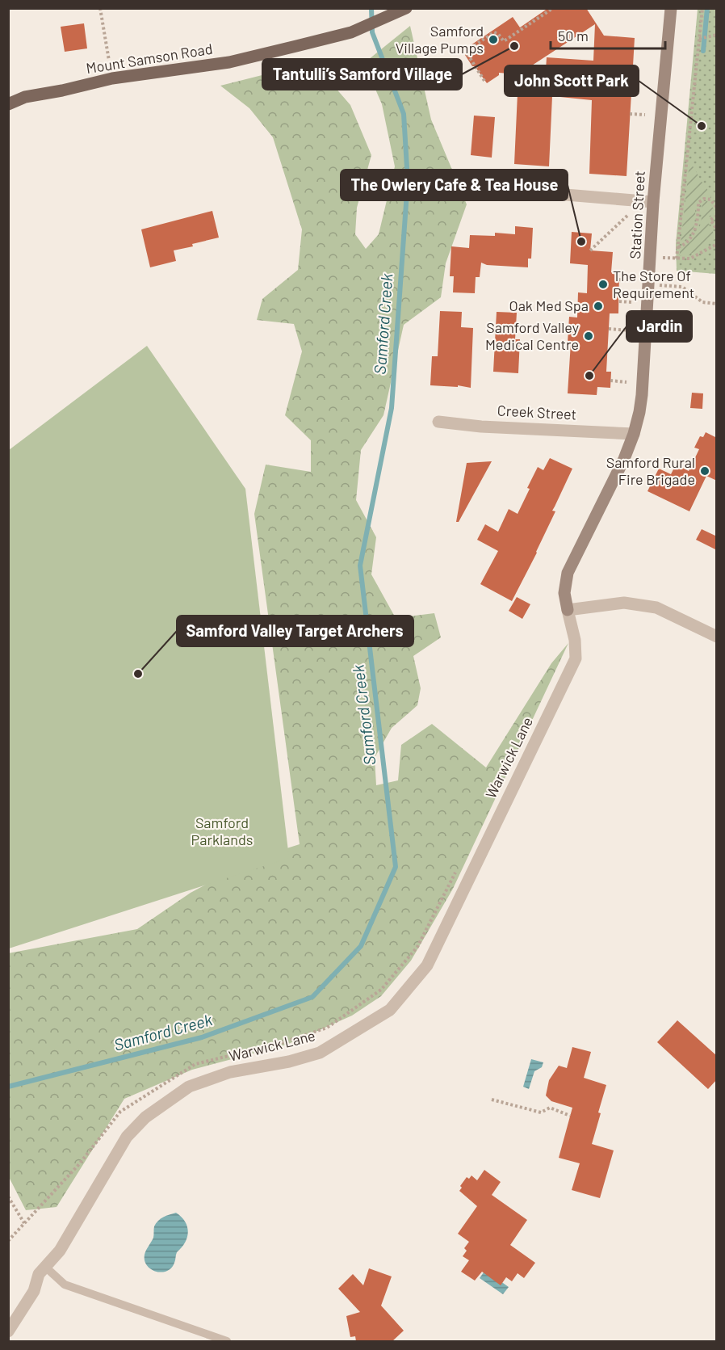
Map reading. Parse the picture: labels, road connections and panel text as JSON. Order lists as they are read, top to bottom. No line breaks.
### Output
{"streets":{"main road":["Mount Samson Road"],"street":["Station Street","Creek Street","Warwick Lane"]},"crossings":[["Station Street","Creek Street"],["Station Street","Warwick Lane"]],"water":["Samford Creek"],"parks":["Samford Parklands"],"places":["Samford Village Pumps","Tantulli’s Samford Village","John Scott Park","The Owlery Cafe & Tea House","The Store Of Requirement","Oak Med Spa","Samford Valley Medical Centre","Jardin","Samford Rural Fire Brigade","Samford Valley Target Archers"],"scale_bar":"50 m"}
